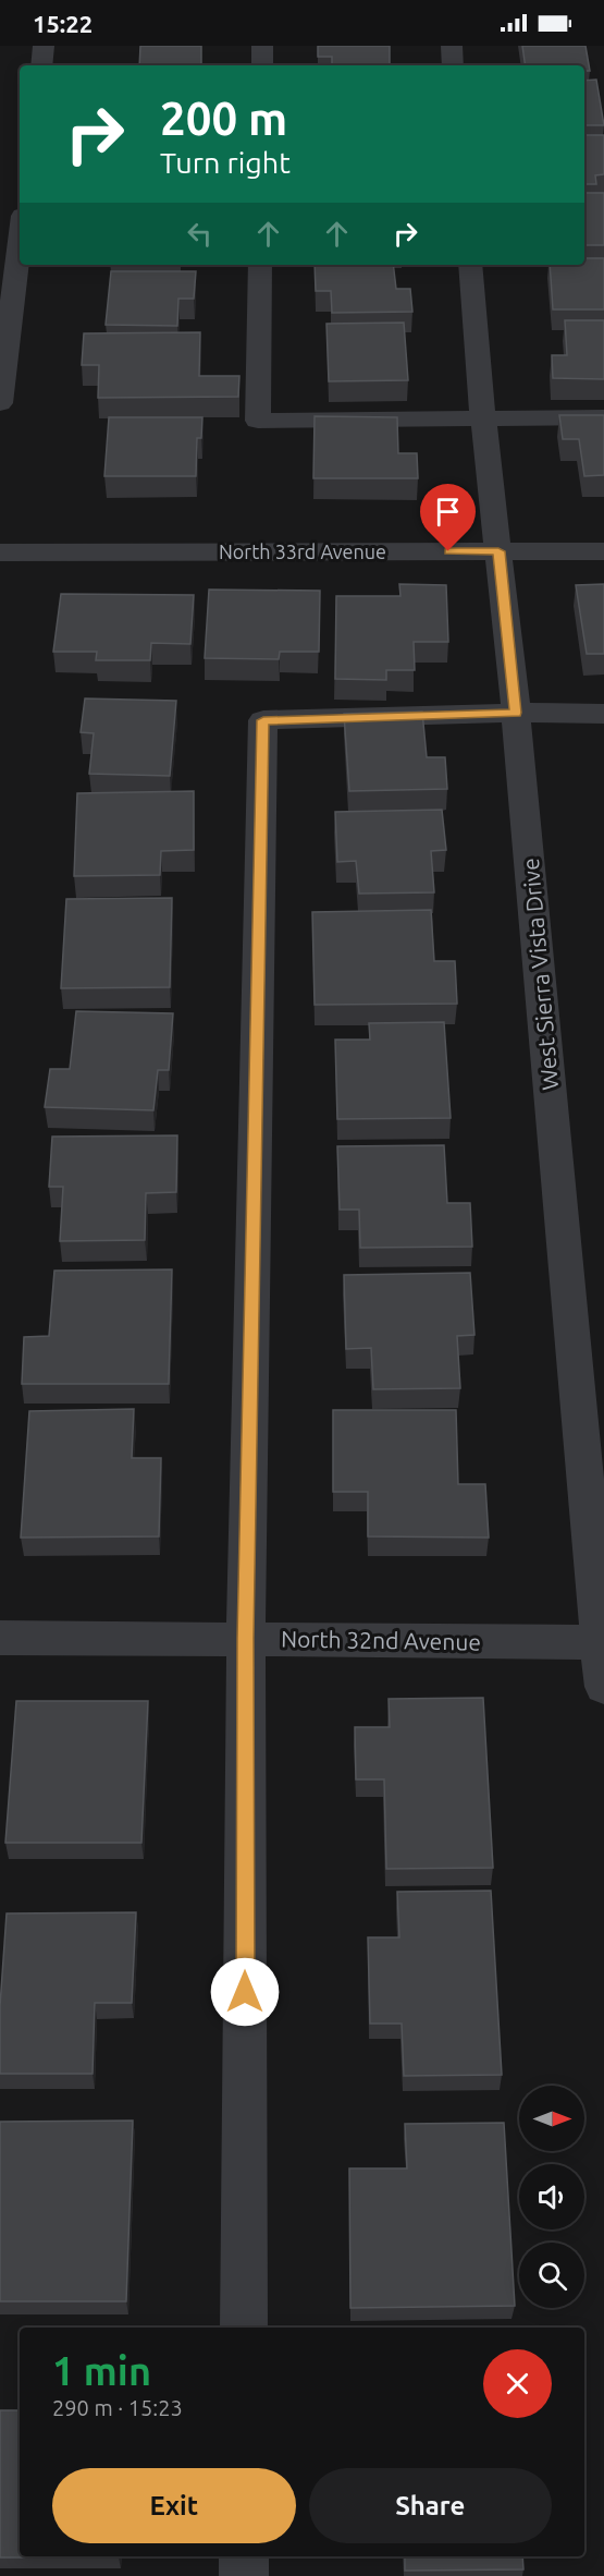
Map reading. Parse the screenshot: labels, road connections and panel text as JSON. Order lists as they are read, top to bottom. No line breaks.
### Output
{"streets":{"street":["North 33rd Avenue","West Sierra Vista Drive","North 32nd Avenue"]},"crossings":[["North 33rd Avenue","West Sierra Vista Drive"],["West Sierra Vista Drive","North 32nd Avenue"]],"north":"right","page":{"status":"15:22","turn":["200 m","Turn right"],"heading":["1 min","290 m · 15:23"],"buttons":["Exit","Share"]}}
